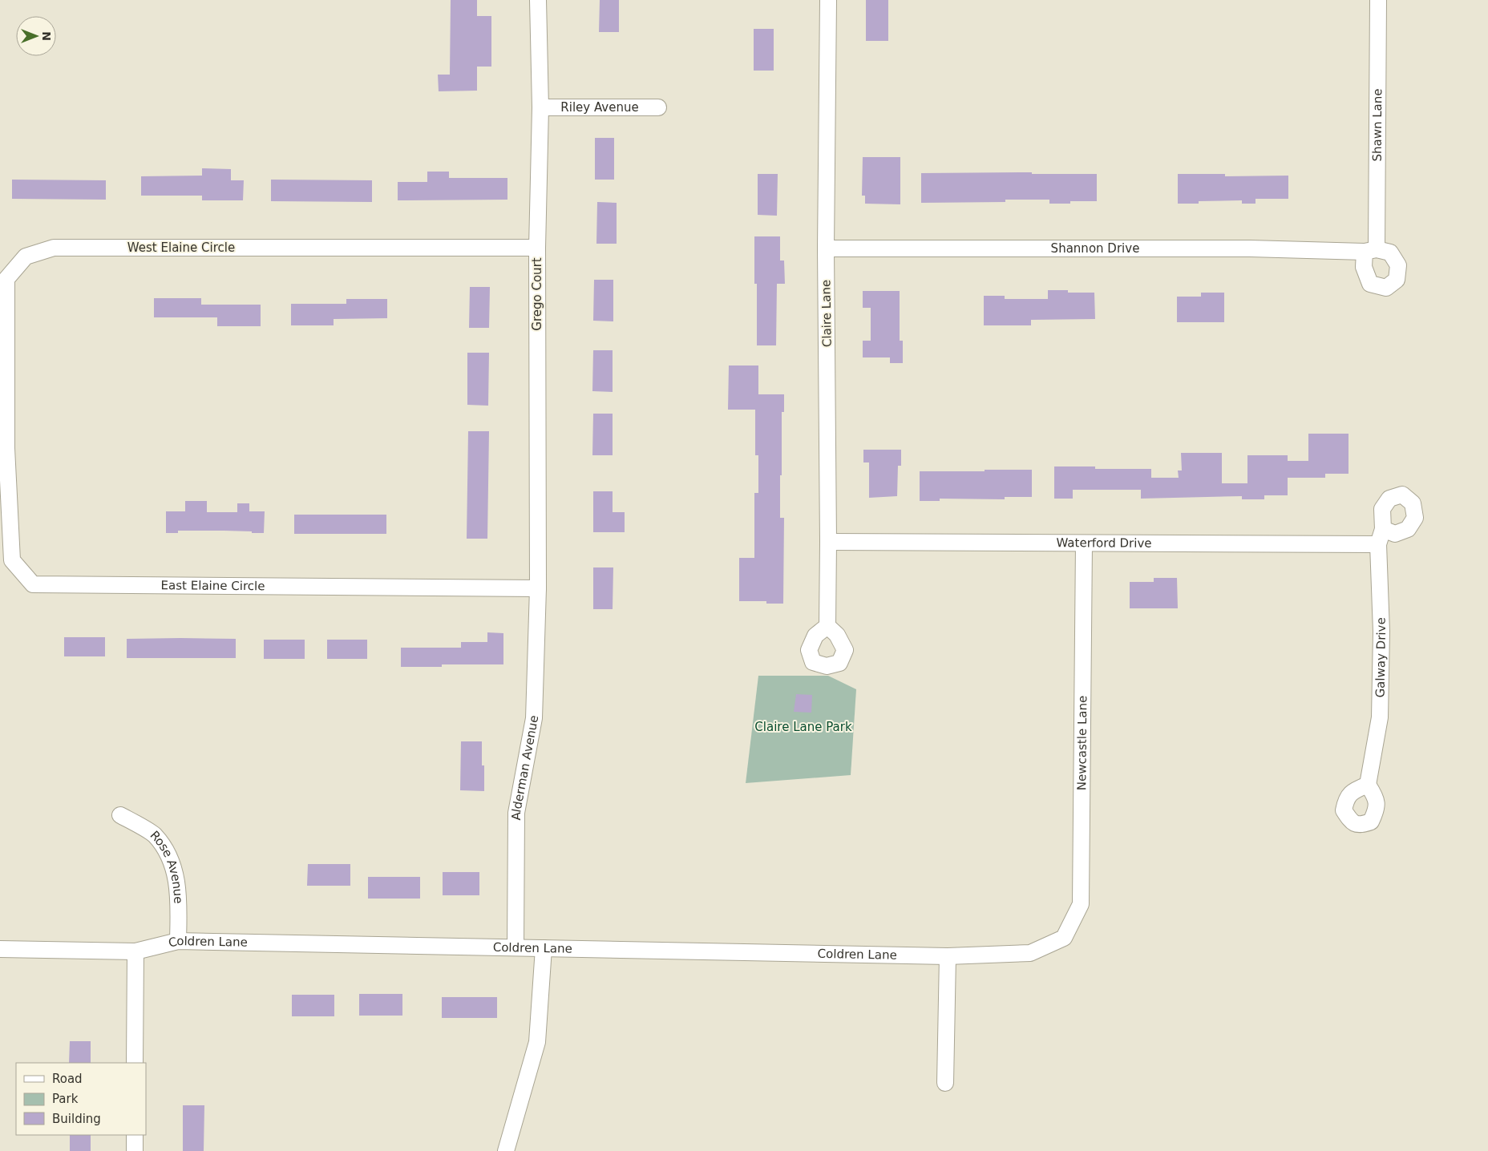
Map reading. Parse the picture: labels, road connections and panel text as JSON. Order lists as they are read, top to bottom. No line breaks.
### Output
{"streets":{"street":["Riley Avenue","Shawn Lane","West Elaine Circle","Shannon Drive","Grego Court","Claire Lane","Waterford Drive","East Elaine Circle","Galway Drive","Newcastle Lane","Alderman Avenue","Rose Avenue","Coldren Lane"]},"crossings":[["Riley Avenue","Grego Court"],["Shawn Lane","Shannon Drive"],["West Elaine Circle","Grego Court"],["West Elaine Circle","East Elaine Circle"],["Shannon Drive","Claire Lane"],["Grego Court","East Elaine Circle"],["Grego Court","Alderman Avenue"],["Claire Lane","Waterford Drive"],["Waterford Drive","Galway Drive"],["Waterford Drive","Newcastle Lane"],["East Elaine Circle","Alderman Avenue"],["Newcastle Lane","Coldren Lane"],["Alderman Avenue","Coldren Lane"],["Rose Avenue","Coldren Lane"]],"parks":["Claire Lane Park"],"legend":["Road","Park","Building"],"north":"right"}
